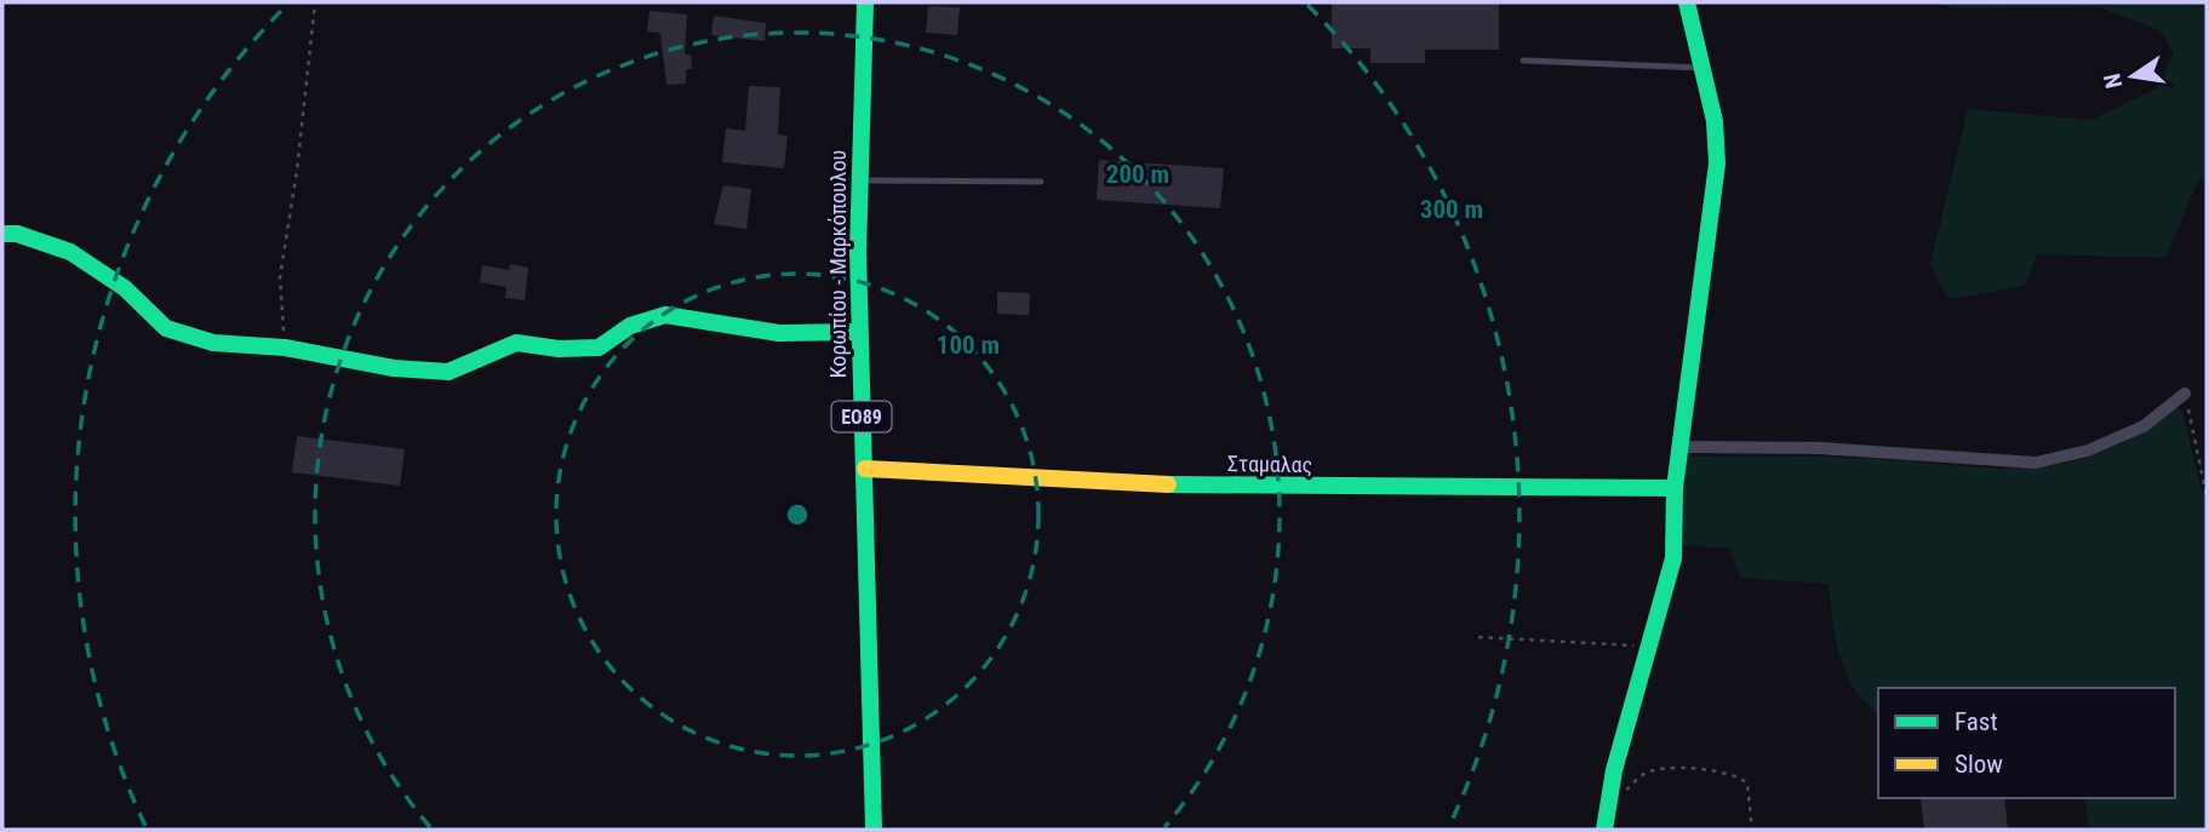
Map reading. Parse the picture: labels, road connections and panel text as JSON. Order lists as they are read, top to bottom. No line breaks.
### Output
{"streets":{"street":["Κορωπίου - Μαρκόπουλου","ΕΟ89","Σταμαλας"]},"crossings":[["Κορωπίου - Μαρκόπουλου","Σταμαλας"]],"legend":["Fast","Slow"],"north":"left","rings":["200 m","300 m","100 m"]}
